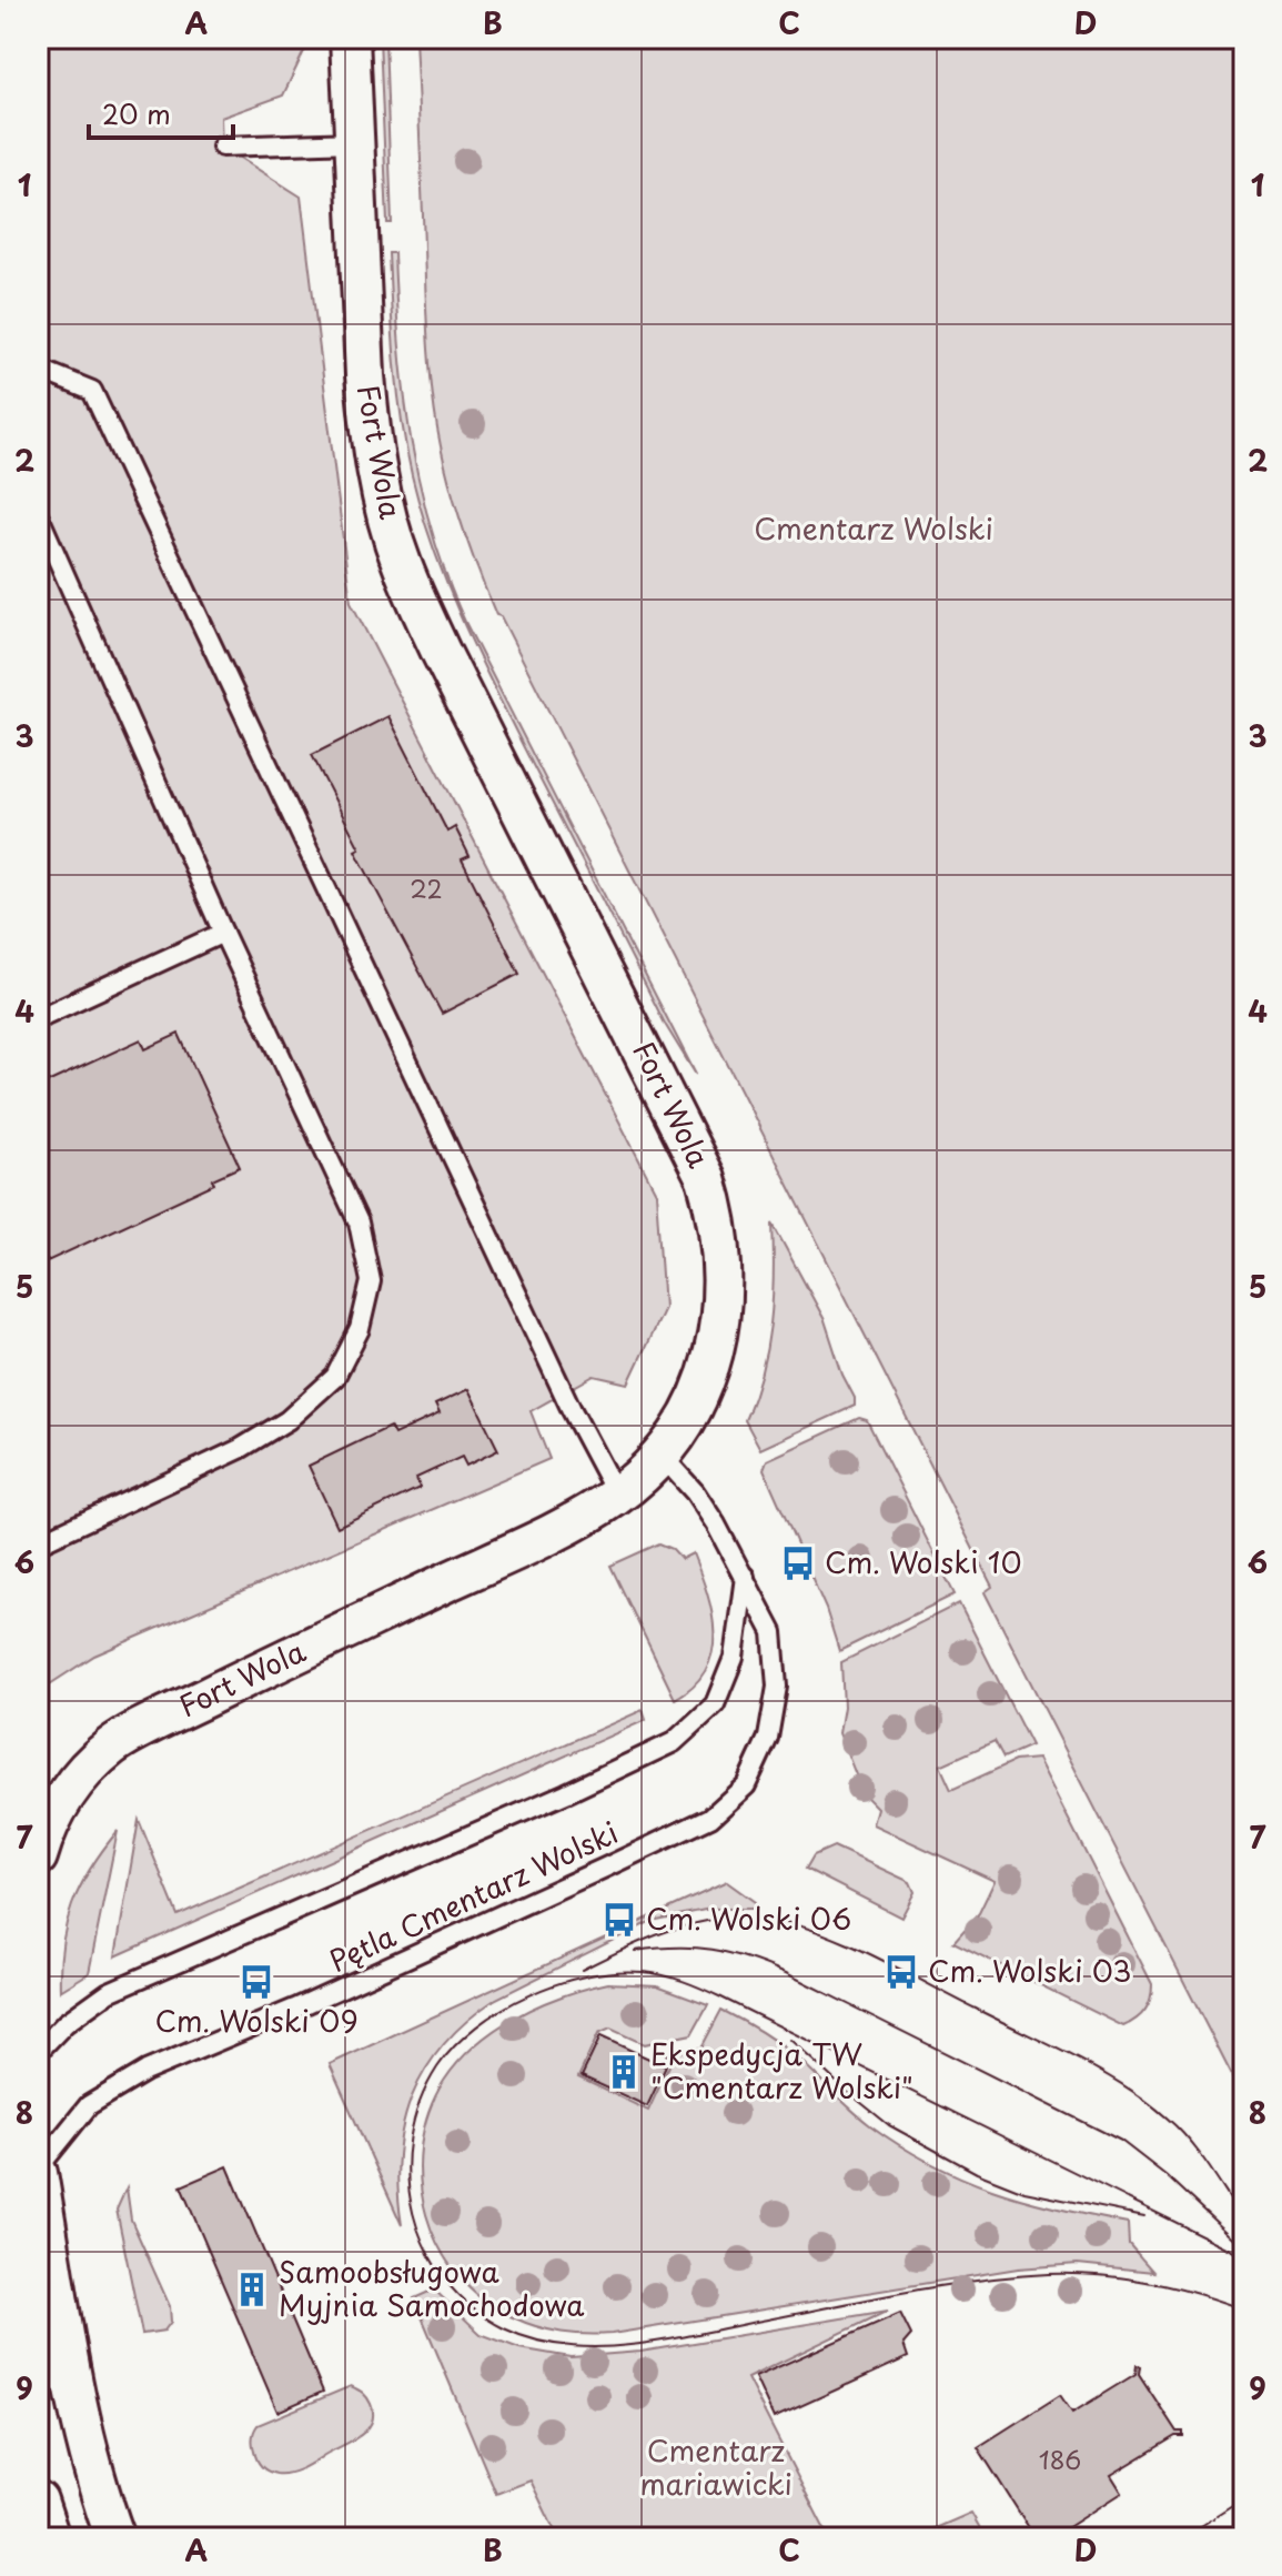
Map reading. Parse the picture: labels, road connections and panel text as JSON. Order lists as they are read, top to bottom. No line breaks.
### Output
{"streets":{"street":["Fort Wola"],"lane":["Pętla Cmentarz Wolski"]},"crossings":[["Fort Wola","Pętla Cmentarz Wolski"]],"parks":["Cmentarz Wolski","Cmentarz mariawicki"],"places":{"bus stop":["Cm. Wolski 10","Cm. Wolski 06","Cm. Wolski 03","Cm. Wolski 09"],"building":["Ekspedycja TW \"Cmentarz Wolski\"","Samoobsługowa Myjnia Samochodowa"]},"house_numbers":["22","186"],"scale_bar":"20 m","grid":{"columns":["A","B","C","D"],"rows":["1","2","3","4","5","6","7","8","9"]}}
